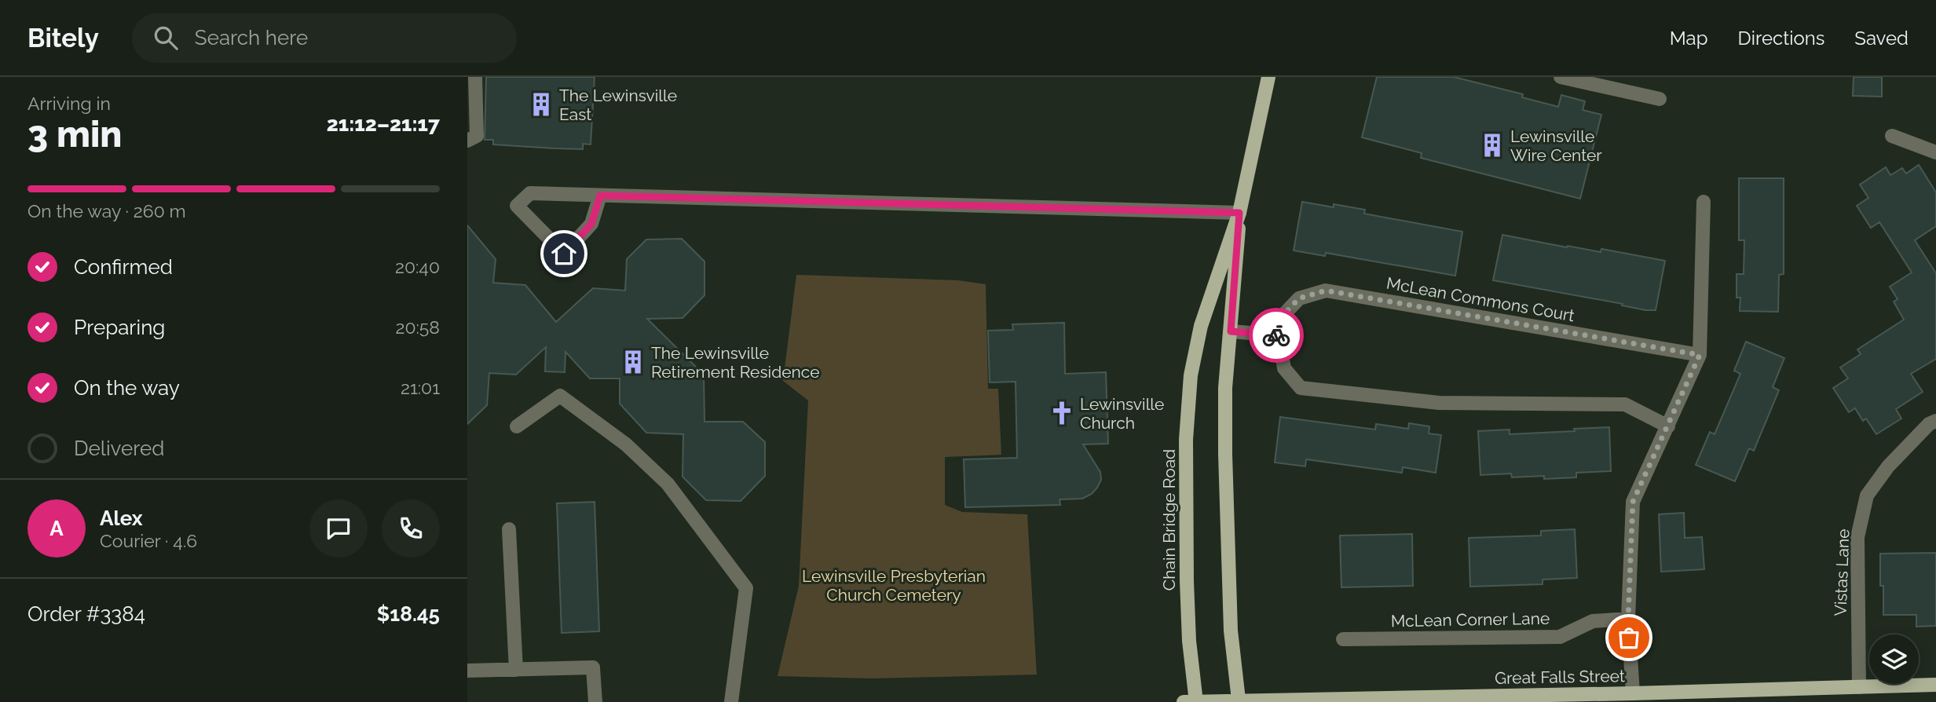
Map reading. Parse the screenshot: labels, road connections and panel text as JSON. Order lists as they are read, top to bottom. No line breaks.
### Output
{"streets":{"main road":["Chain Bridge Road","Great Falls Street"],"street":["McLean Commons Court","Vistas Lane","McLean Corner Lane"]},"crossings":[["Chain Bridge Road","Great Falls Street"],["Vistas Lane","Great Falls Street"]],"parks":["Lewinsville Presbyterian Church Cemetery"],"places":{"building":["The Lewinsville East","Lewinsville Wire Center","The Lewinsville Retirement Residence"],"church":["Lewinsville Church"]},"page":{"header":"Bitely","search":"Search here","nav":["Map","Directions","Saved"],"heading":["3 min","Arriving in","21:12–21:17"],"panel":["Alex","Courier · 4.6","Order #3384","$18.45"],"bar":"On the way · 260 m","list":[["Confirmed","20:40"],["Preparing","20:58"],["On the way","21:01"],"Delivered"],"round":"A"}}
